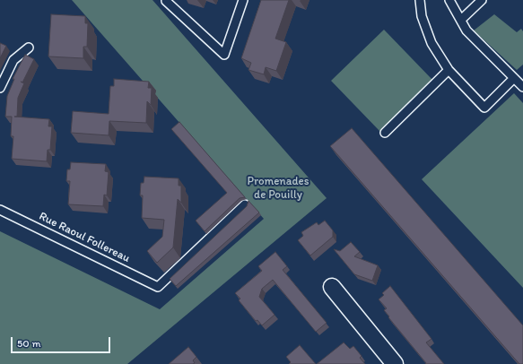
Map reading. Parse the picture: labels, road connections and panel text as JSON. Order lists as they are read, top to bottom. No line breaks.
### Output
{"streets":{"lane":["Rue Raoul Follereau"]},"parks":["Promenades de Pouilly"],"scale_bar":"50 m"}
